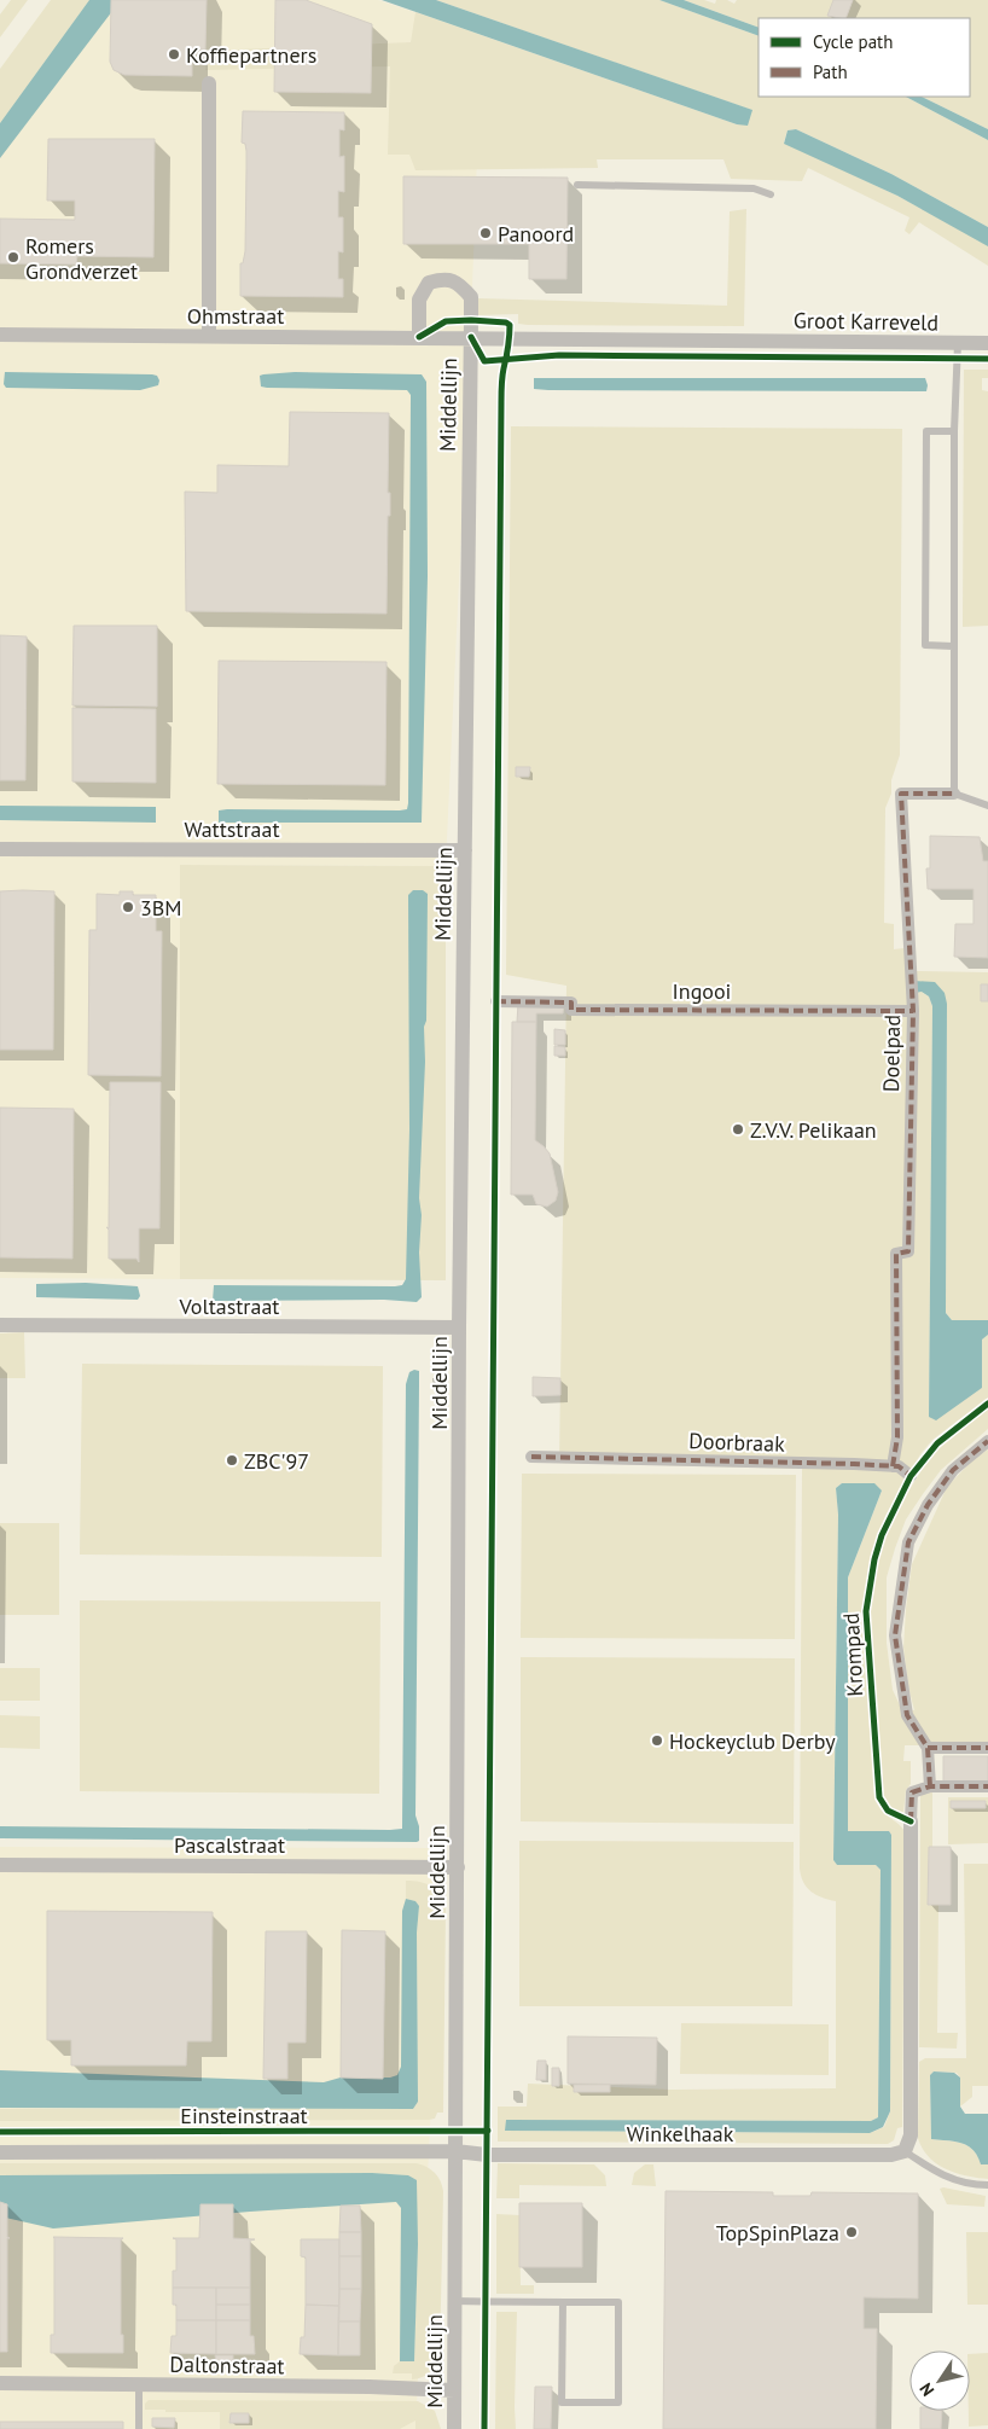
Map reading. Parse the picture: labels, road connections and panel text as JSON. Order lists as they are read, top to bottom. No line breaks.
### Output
{"streets":{"street":["Ohmstraat","Groot Karreveld","Middellijn","Wattstraat","Ingooi","Doelpad","Voltastraat","Doorbraak","Pascalstraat","Einsteinstraat","Winkelhaak","Daltonstraat"],"cycle path":["Krompad"]},"crossings":[["Ohmstraat","Groot Karreveld"],["Ohmstraat","Middellijn"],["Groot Karreveld","Middellijn"],["Groot Karreveld","Doelpad"],["Middellijn","Wattstraat"],["Middellijn","Voltastraat"],["Middellijn","Pascalstraat"],["Middellijn","Einsteinstraat"],["Middellijn","Winkelhaak"],["Middellijn","Daltonstraat"],["Ingooi","Doelpad"],["Doelpad","Doorbraak"],["Einsteinstraat","Winkelhaak"]],"places":["Koffiepartners","Panoord","Romers Grondverzet","3BM","Z.V.V. Pelikaan","ZBC'97","Hockeyclub Derby","TopSpinPlaza"],"legend":["Cycle path","Path"],"north":"bottom left"}
